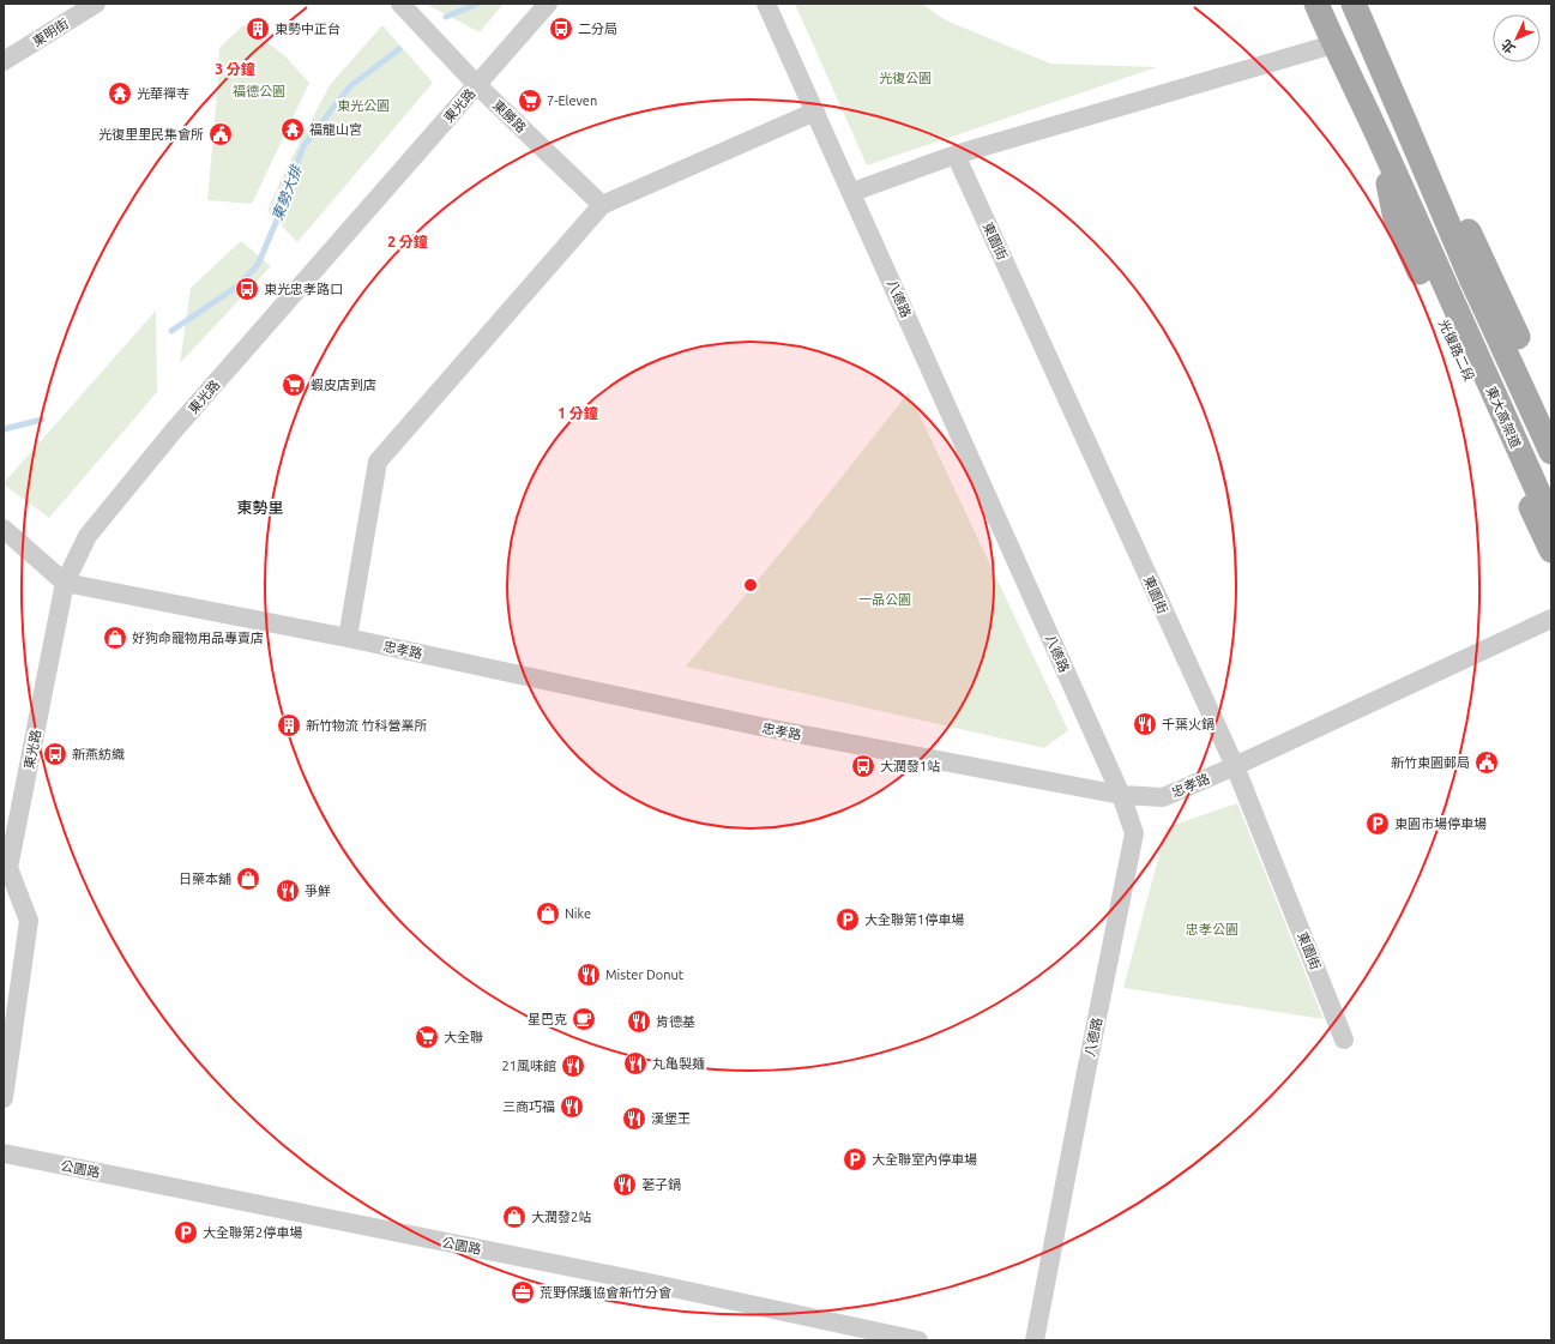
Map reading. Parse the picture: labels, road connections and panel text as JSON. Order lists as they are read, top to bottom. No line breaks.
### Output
{"streets":{"main road":["光復路二段","東大高架道"],"street":["東明街","東光路","東勝路","東園街","八德路","忠孝路","公園路"]},"crossings":[["東光路","東勝路"],["東光路","忠孝路"],["東園街","忠孝路"],["八德路","忠孝路"],["光復路二段","東大高架道"]],"districts":["東勢里"],"water":["東勢大排"],"parks":["光復公園","福德公園","東光公園","一品公園","忠孝公園"],"places":{"building":["東勢中正台","新竹物流 竹科營業所"],"bus stop":["二分局","東光忠孝路口","新燕紡織","大潤發1站"],"temple":["光華禪寺","福龍山宮"],"supermarket":["7-Eleven","蝦皮店到店","大全聯"],"public building":["光復里里民集會所","新竹東園郵局"],"shop":["好狗命寵物用品專賣店","日藥本舖","Nike","大潤發2站"],"restaurant":["千葉火鍋","爭鮮","Mister Donut","肯德基","丸亀製麺","21風味館","三商巧福","漢堡王","荖子鍋"],"parking":["東園市場停車場","大全聯第1停車場","大全聯室內停車場","大全聯第2停車場"],"cafe":["星巴克"],"office":["荒野保護協會新竹分會"]},"north":"bottom left","rings":["3 分鐘","2 分鐘","1 分鐘"]}
